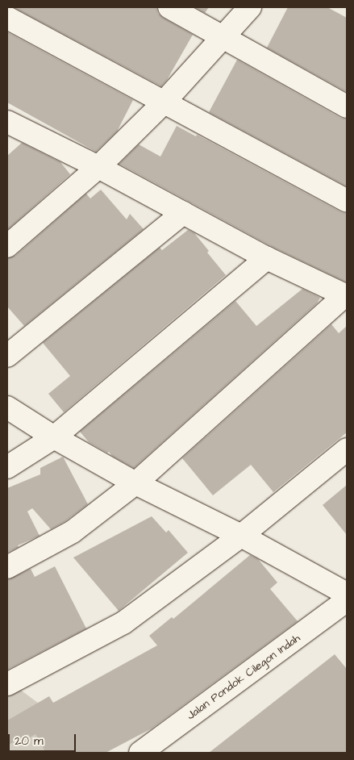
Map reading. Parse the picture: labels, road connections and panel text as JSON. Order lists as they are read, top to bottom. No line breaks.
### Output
{"streets":{"street":["Jalan Pondok Cilegon Indah"]},"scale_bar":"20 m"}
